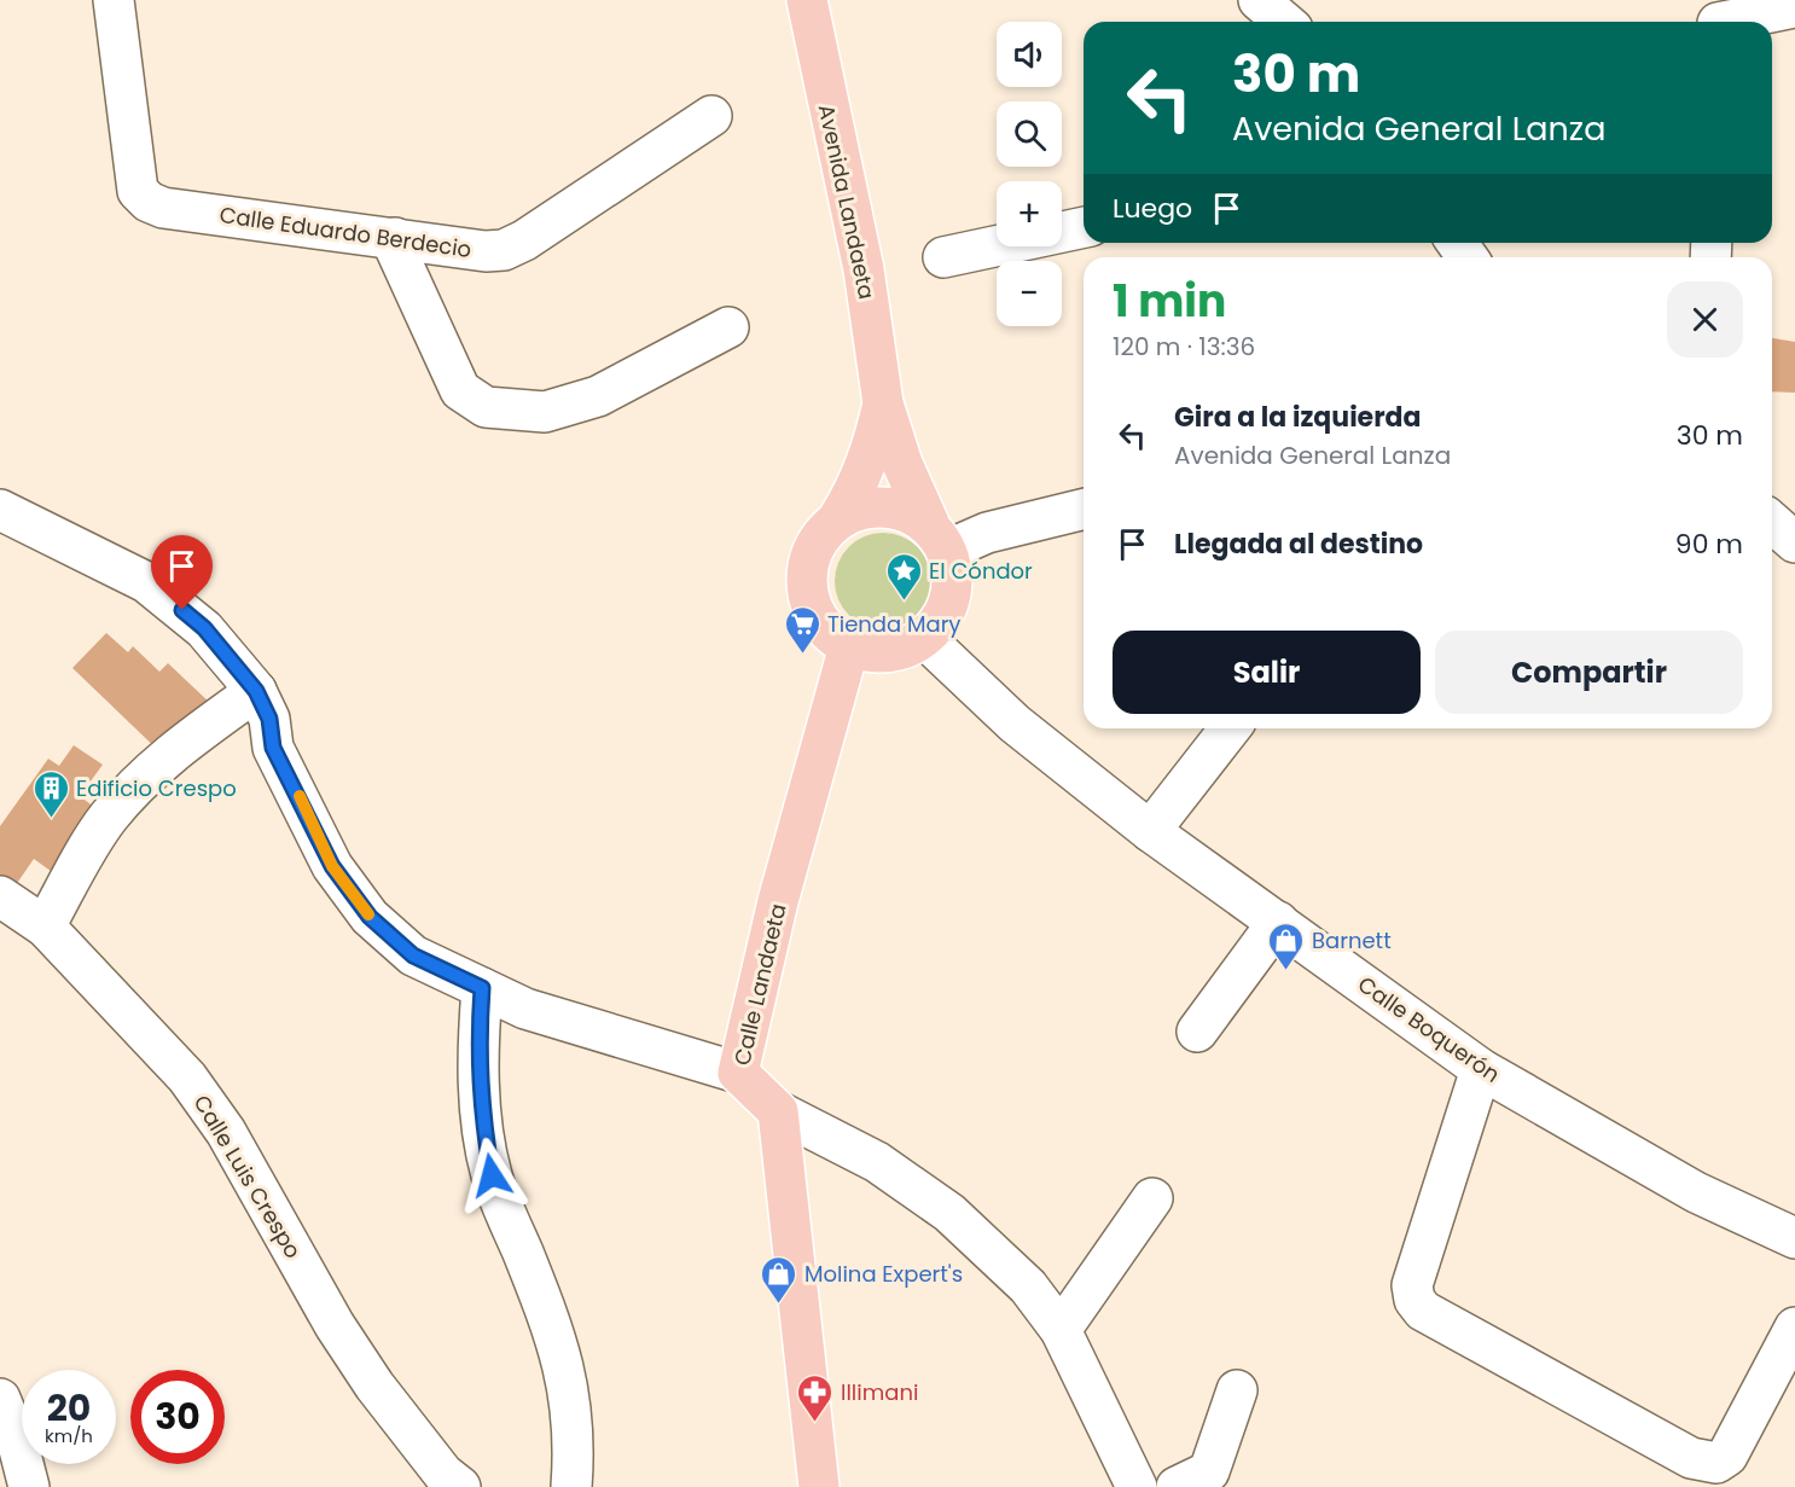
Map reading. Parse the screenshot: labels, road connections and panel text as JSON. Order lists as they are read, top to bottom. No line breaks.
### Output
{"streets":{"main road":["Avenida Landaeta","Calle Landaeta"],"street":["Calle Eduardo Berdecio","Calle Boquerón","Calle Luis Crespo"]},"crossings":[["Avenida Landaeta","Calle Landaeta"],["Avenida Landaeta","Calle Boquerón"],["Calle Landaeta","Calle Boquerón"]],"places":{"place":["El Cóndor"],"supermarket":["Tienda Mary"],"building":["Edificio Crespo"],"shop":["Barnett","Molina Expert's"],"pharmacy":["Illimani"]},"page":{"map_buttons":["+","−"],"turn":["30 m","Avenida General Lanza"],"then":"Luego","heading":["1 min","120 m · 13:36"],"list":[{"name":"Gira a la izquierda","note":"Avenida General Lanza","value":"30 m"},{"name":"Llegada al destino","value":"90 m"}],"buttons":["Salir","Compartir"],"speed":"20 km/h","limit":"30"}}
